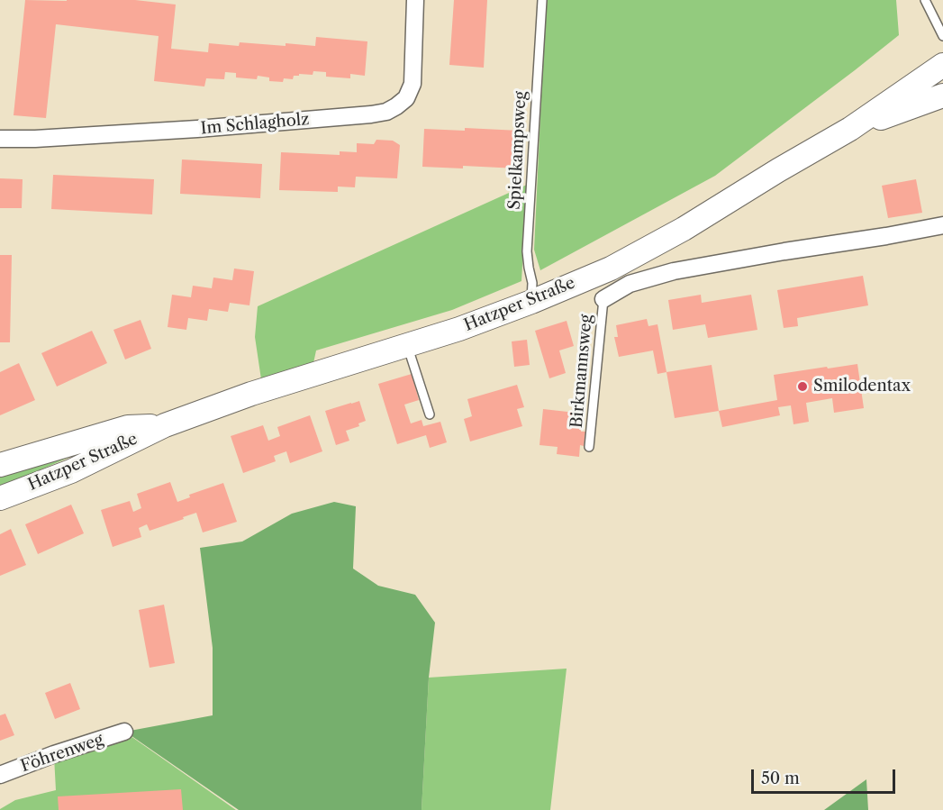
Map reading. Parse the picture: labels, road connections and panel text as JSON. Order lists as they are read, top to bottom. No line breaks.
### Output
{"streets":{"main road":["Hatzper Straße"],"street":["Im Schlagholz","Föhrenweg"],"lane":["Spielkampsweg","Birkmannsweg"]},"crossings":[["Spielkampsweg","Hatzper Straße"]],"places":["Smilodentax"],"scale_bar":"50 m"}
